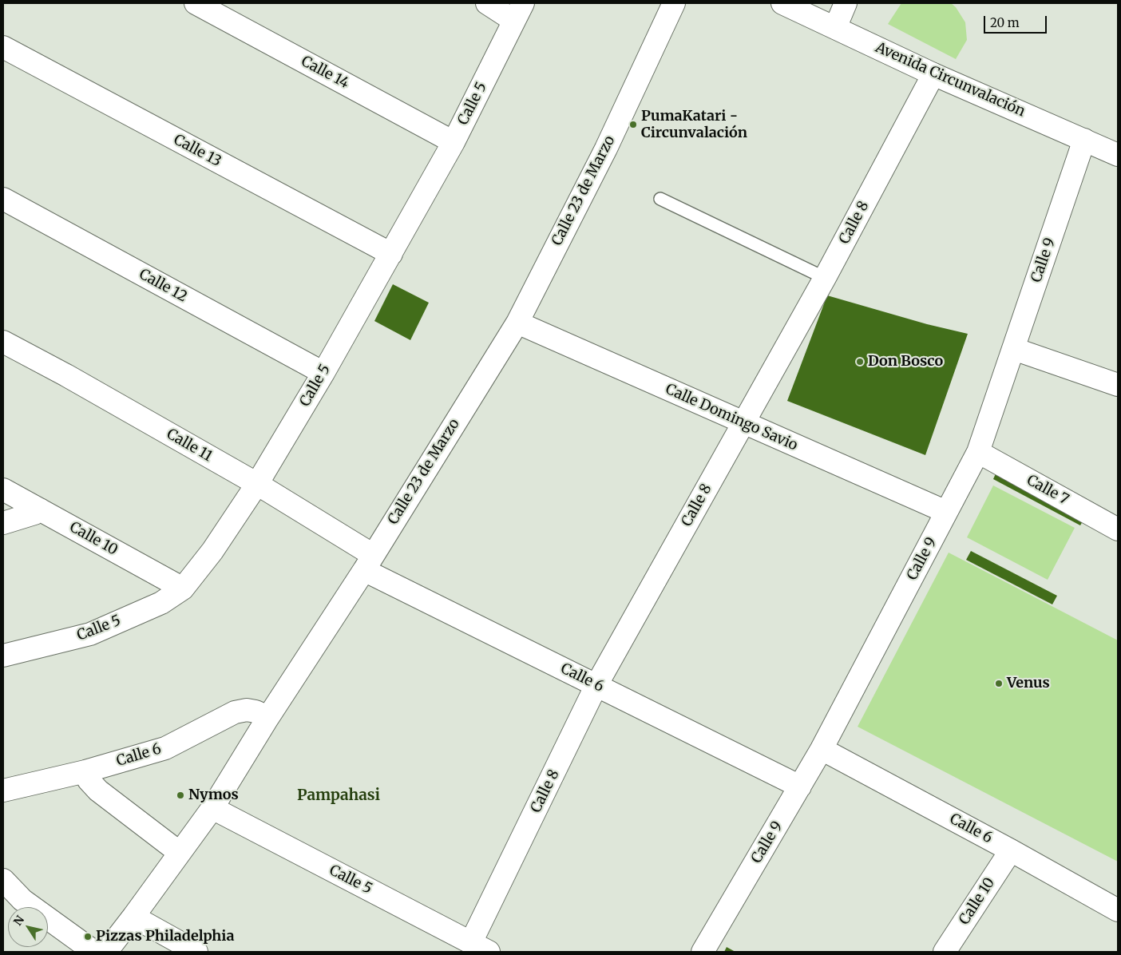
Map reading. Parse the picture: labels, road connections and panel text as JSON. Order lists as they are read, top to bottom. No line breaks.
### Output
{"streets":{"street":["Calle 14","Avenida Circunvalación","Calle 5","Calle 13","Calle 23 de Marzo","Calle 8","Calle 9","Calle 12","Calle Domingo Savio","Calle 11","Calle 7","Calle 10","Calle 6"]},"crossings":[["Calle 14","Calle 5"],["Avenida Circunvalación","Calle 8"],["Avenida Circunvalación","Calle 9"],["Calle 5","Calle 13"],["Calle 5","Calle 23 de Marzo"],["Calle 5","Calle 8"],["Calle 5","Calle 12"],["Calle 5","Calle 11"],["Calle 5","Calle 10"],["Calle 23 de Marzo","Calle Domingo Savio"],["Calle 23 de Marzo","Calle 11"],["Calle 23 de Marzo","Calle 6"],["Calle 8","Calle Domingo Savio"],["Calle 8","Calle 6"],["Calle 9","Calle Domingo Savio"],["Calle 9","Calle 7"],["Calle 9","Calle 6"],["Calle 11","Calle 6"],["Calle 10","Calle 6"]],"districts":["Pampahasi"],"places":["PumaKatari - Circunvalación","Don Bosco","Venus","Nymos","Pizzas Philadelphia"],"scale_bar":"20 m","north":"top left"}
